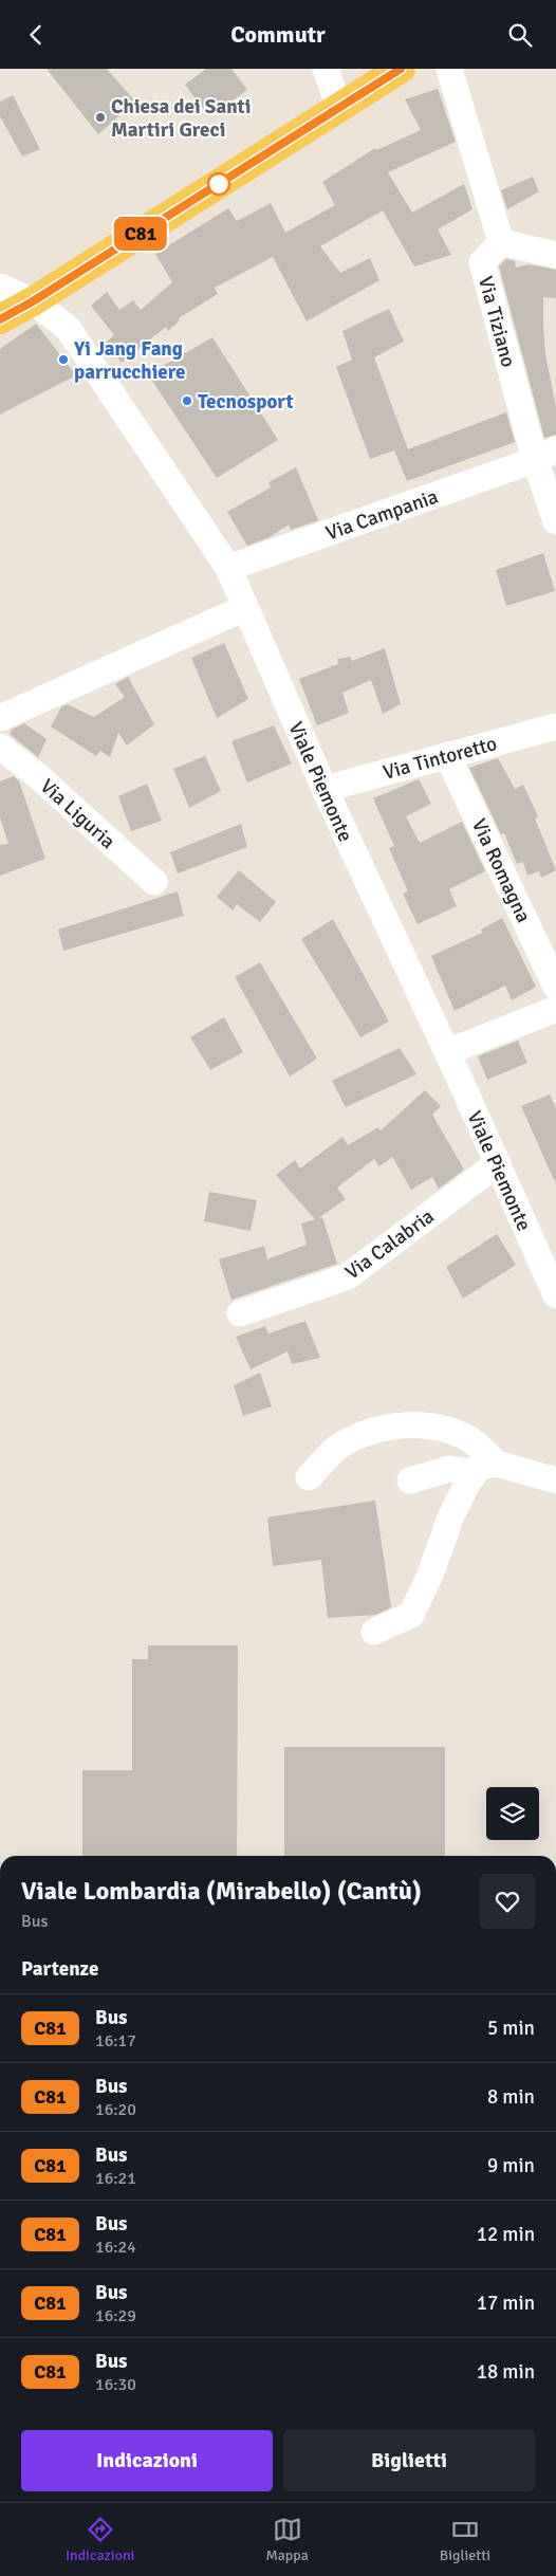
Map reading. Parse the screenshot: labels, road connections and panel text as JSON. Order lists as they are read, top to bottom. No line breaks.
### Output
{"streets":{"street":["Via Tiziano","Via Campania","Via Tintoretto","Viale Piemonte","Via Liguria","Via Romagna","Via Calabria"]},"crossings":[["Via Tiziano","Via Campania"],["Via Campania","Viale Piemonte"],["Via Tintoretto","Viale Piemonte"],["Via Tintoretto","Via Romagna"],["Viale Piemonte","Via Calabria"]],"places":["Chiesa dei Santi Martiri Greci","Yi Jang Fang parrucchiere","Tecnosport"],"lines":["bus line C81"],"page":{"header":"Commutr","on_map":"C81","heading":[["Viale Lombardia (Mirabello) (Cantù)","Bus"],"Partenze"],"list":[{"mark":"C81","name":"Bus","note":"16:17","value":"5 min"},{"mark":"C81","name":"Bus","note":"16:20","value":"8 min"},{"mark":"C81","name":"Bus","note":"16:21","value":"9 min"},{"mark":"C81","name":"Bus","note":"16:24","value":"12 min"},{"mark":"C81","name":"Bus","note":"16:29","value":"17 min"},{"mark":"C81","name":"Bus","note":"16:30","value":"18 min"}],"buttons":["Indicazioni","Biglietti"],"tabs":["Indicazioni","Mappa","Biglietti"]}}
